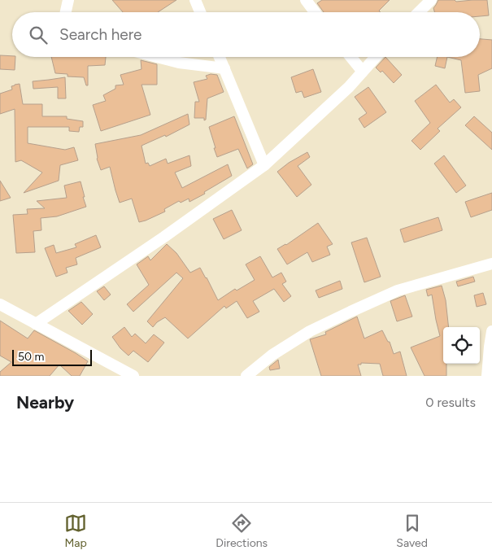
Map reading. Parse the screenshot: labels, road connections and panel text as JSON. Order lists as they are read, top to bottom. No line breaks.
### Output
{"scale_bar":"50 m","page":{"search":"Search here","scale":"50 m","heading":["Nearby","0 results"],"nav":["Map","Directions","Saved"]}}
